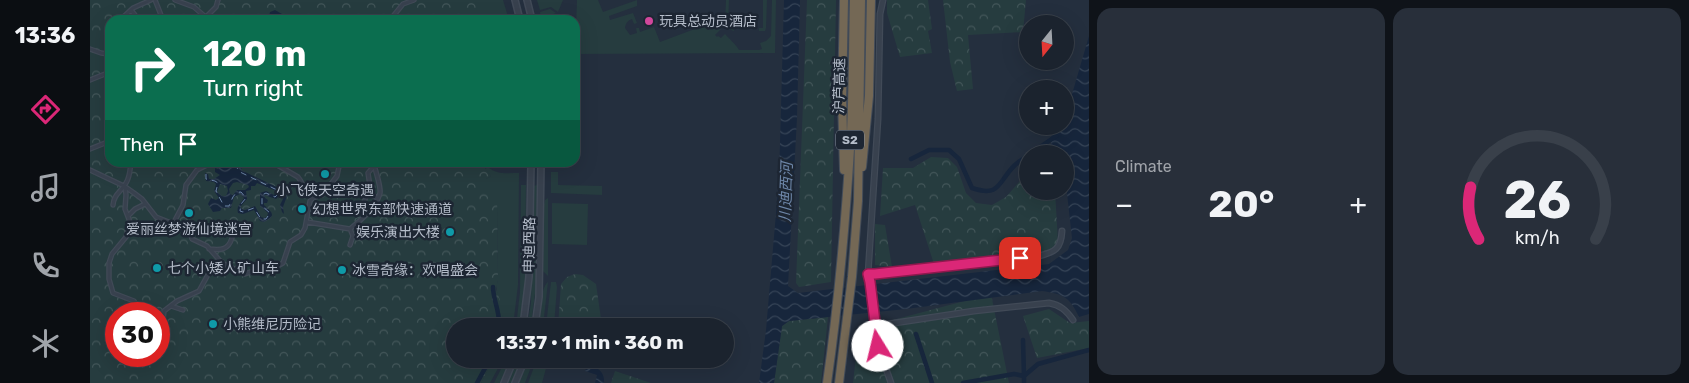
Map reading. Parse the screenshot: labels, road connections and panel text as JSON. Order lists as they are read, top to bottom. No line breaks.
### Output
{"streets":{"highway":["沪芦高速","S2"],"street":["申迪西路"]},"water":["川迪西河"],"places":["玩具总动员酒店","小飞侠天空奇遇","幻想世界东部快速通道","爱丽丝梦游仙境迷宫","娱乐演出大楼","七个小矮人矿山车","冰雪奇缘：欢唱盛会","小熊维尼历险记"],"north":"bottom","page":{"tabs":"13:36","tile":"Climate","map_buttons":["+","−"],"turn":["120 m","Turn right"],"then":"Then","heat":["−","20°","+"],"limit":"30","trip":"13:37 · 1 min · 360 m","gauge":["26","km/h"]}}
